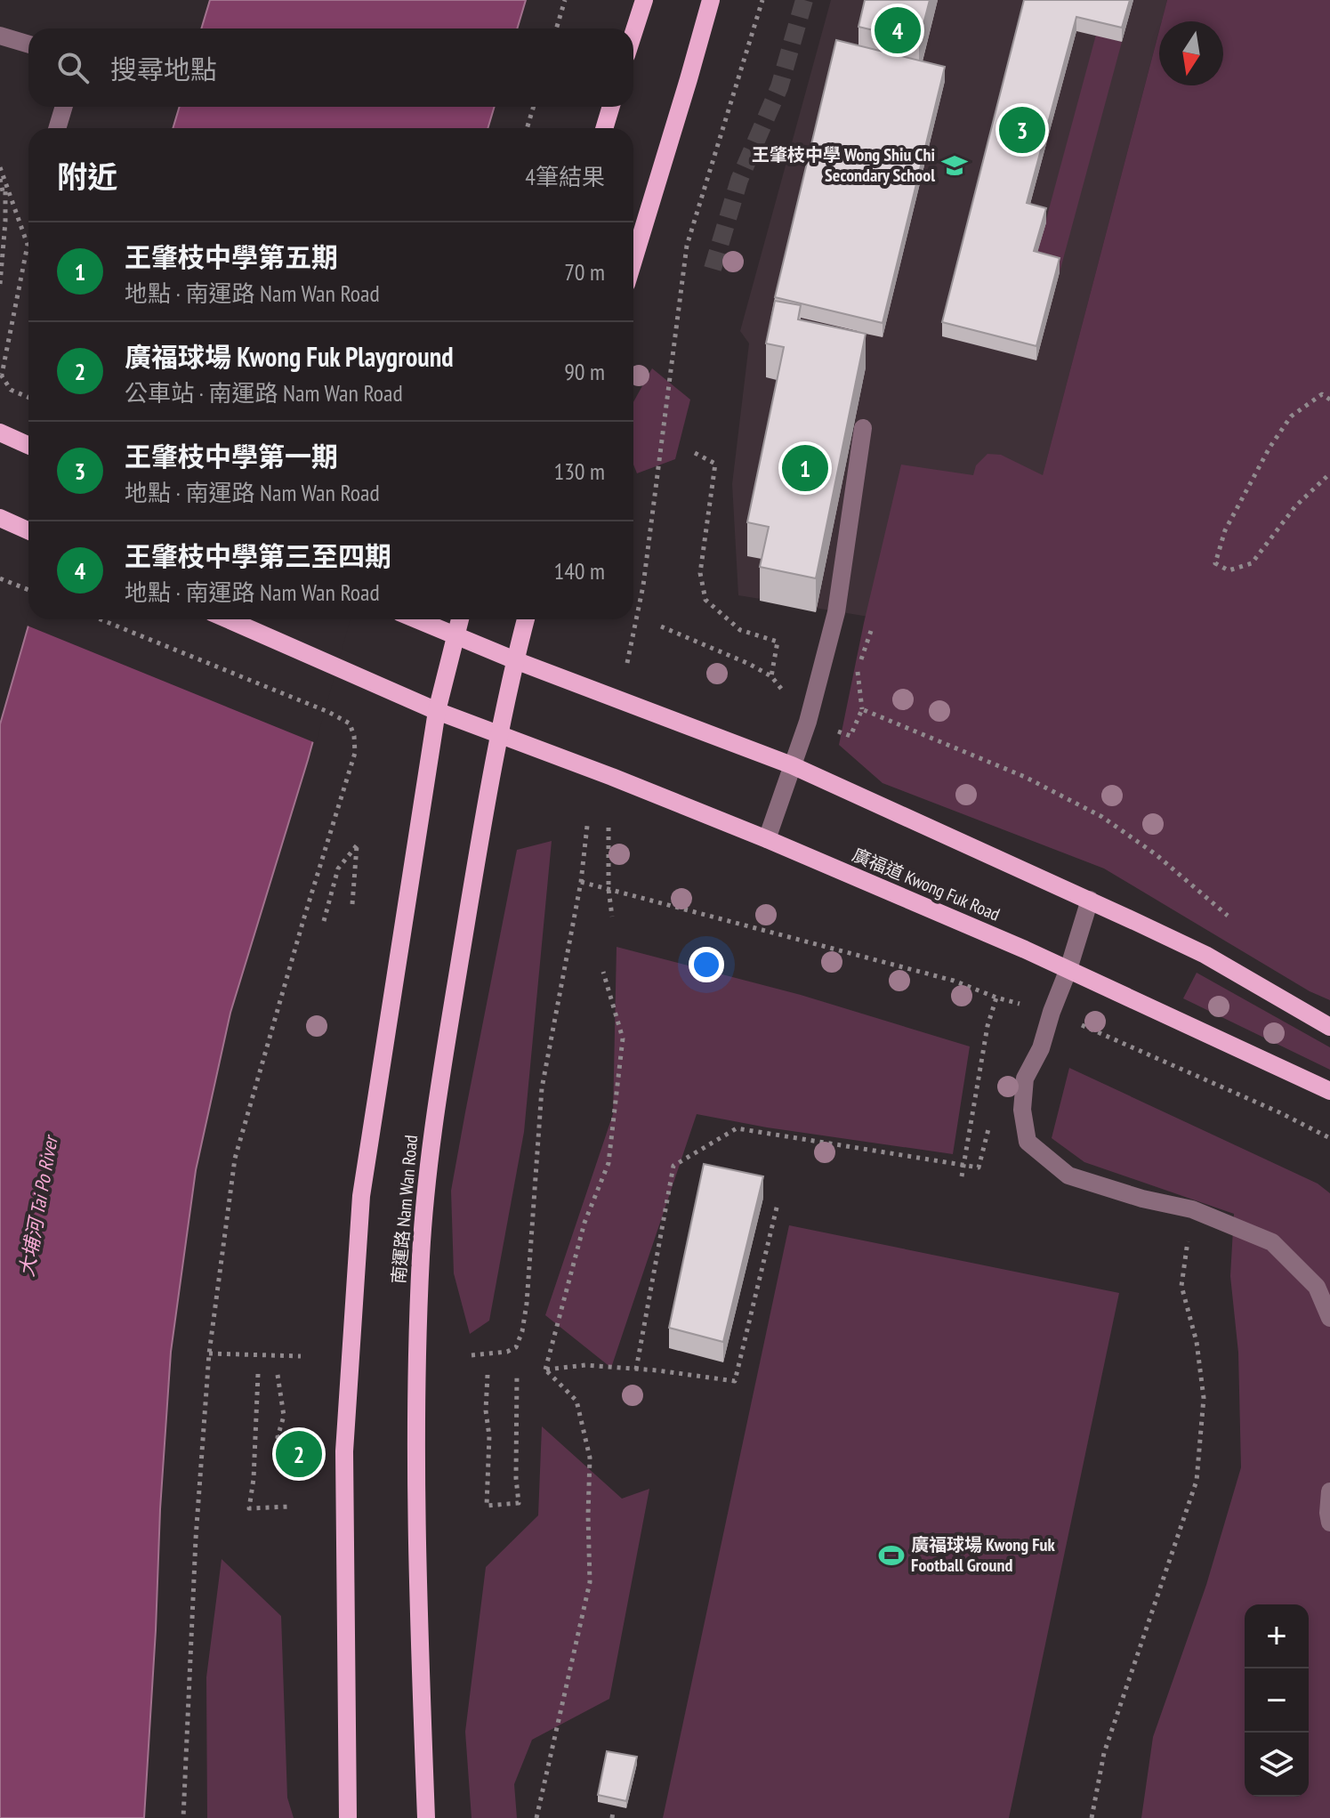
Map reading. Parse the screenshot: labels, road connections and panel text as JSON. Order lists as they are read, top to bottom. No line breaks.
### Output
{"streets":{"main road":["廣福道 Kwong Fuk Road","南運路 Nam Wan Road"]},"crossings":[["廣福道 Kwong Fuk Road","南運路 Nam Wan Road"]],"water":["大埔河 Tai Po River"],"places":{"school or university":["王肇枝中學 Wong Shiu Chi Secondary School"],"sports":["廣福球場 Kwong Fuk Football Ground"]},"north":"bottom","page":{"pins":["4","3","1","2"],"search":"搜尋地點","heading":["附近","4筆結果"],"list":[{"mark":"1","name":"王肇枝中學第五期","note":"地點 · 南運路 Nam Wan Road","value":"70 m"},{"mark":"2","name":"廣福球場 Kwong Fuk Playground","note":"公車站 · 南運路 Nam Wan Road","value":"90 m"},{"mark":"3","name":"王肇枝中學第一期","note":"地點 · 南運路 Nam Wan Road","value":"130 m"},{"mark":"4","name":"王肇枝中學第三至四期","note":"地點 · 南運路 Nam Wan Road","value":"140 m"}],"map_buttons":["+","−"]}}
